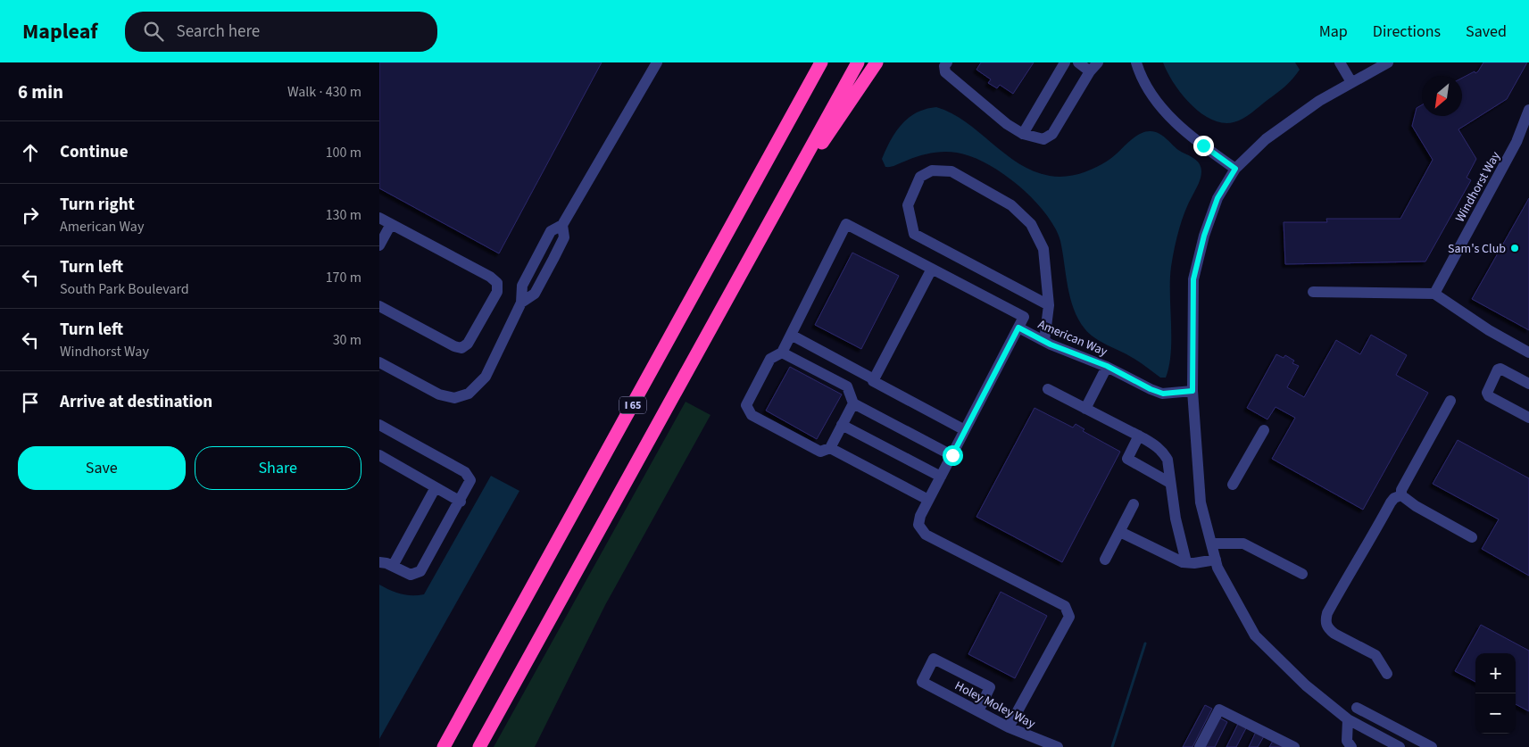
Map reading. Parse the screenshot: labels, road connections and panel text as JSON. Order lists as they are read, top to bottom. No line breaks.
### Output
{"streets":{"highway":["I 65"],"street":["Windhorst Way","American Way","Holey Moley Way"]},"places":["Sam's Club"],"north":"bottom left","page":{"header":"Mapleaf","search":"Search here","nav":["Map","Directions","Saved"],"heading":["6 min","Walk · 430 m"],"list":[["Continue","100 m"],["Turn right","American Way","130 m"],["Turn left","South Park Boulevard","170 m"],["Turn left","Windhorst Way","30 m"],"Arrive at destination"],"buttons":["Save","Share"],"map_buttons":["+","−"]}}
